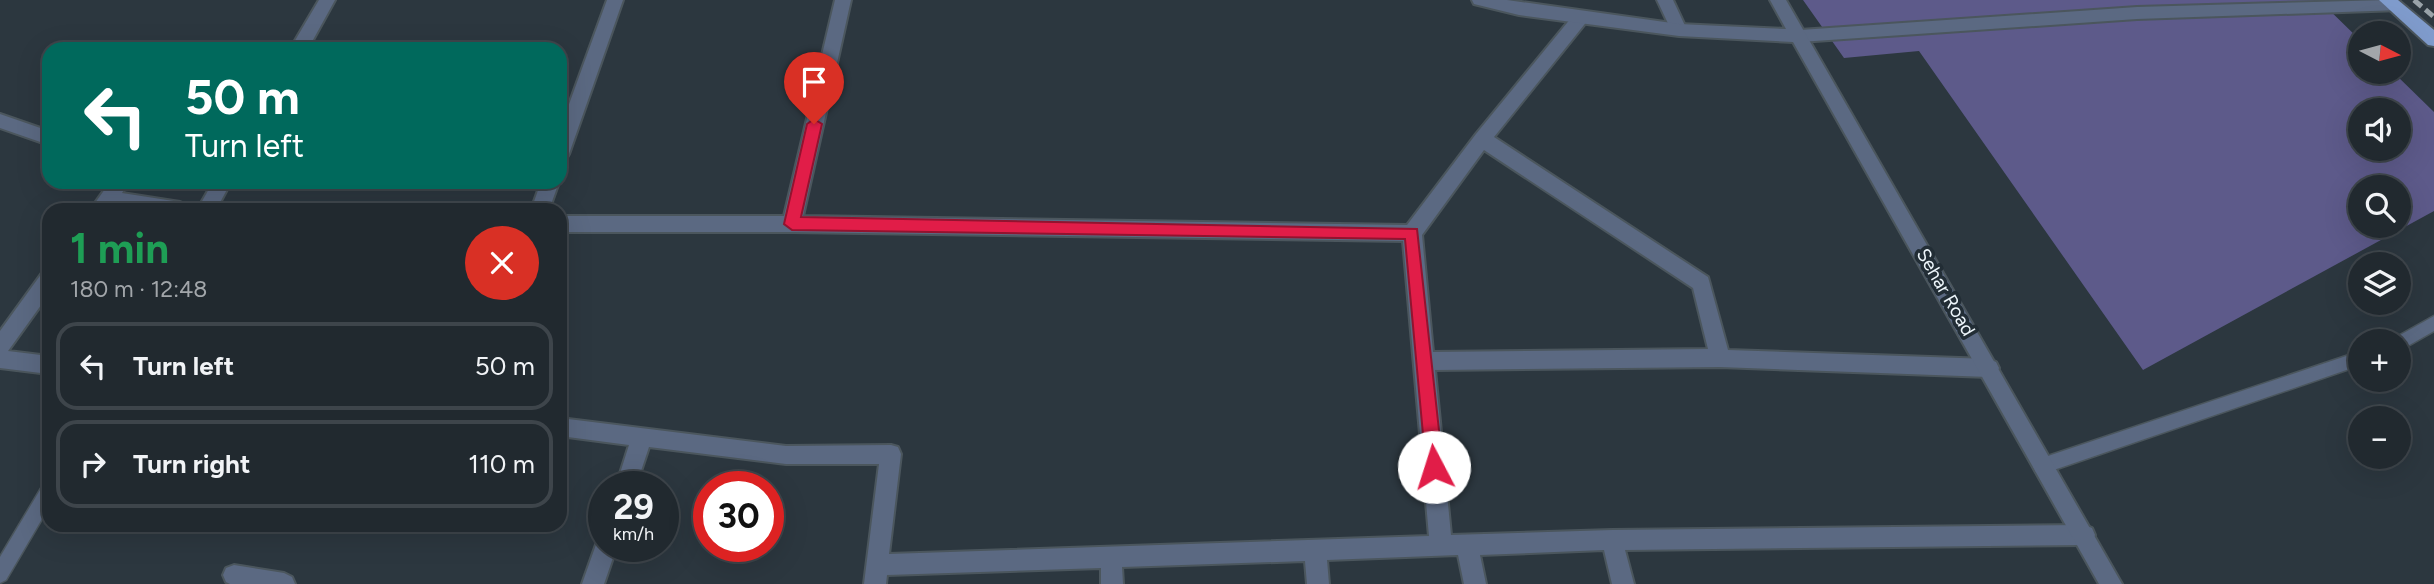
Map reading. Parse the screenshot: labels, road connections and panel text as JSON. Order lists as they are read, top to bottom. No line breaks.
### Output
{"streets":{"street":["Sehar Road"]},"north":"right","page":{"map_buttons":["+","−"],"turn":["50 m","Turn left"],"heading":["1 min","180 m · 12:48"],"list":[{"name":"Turn left","value":"50 m"},{"name":"Turn right","value":"110 m"}],"speed":"29 km/h","limit":"30"}}
